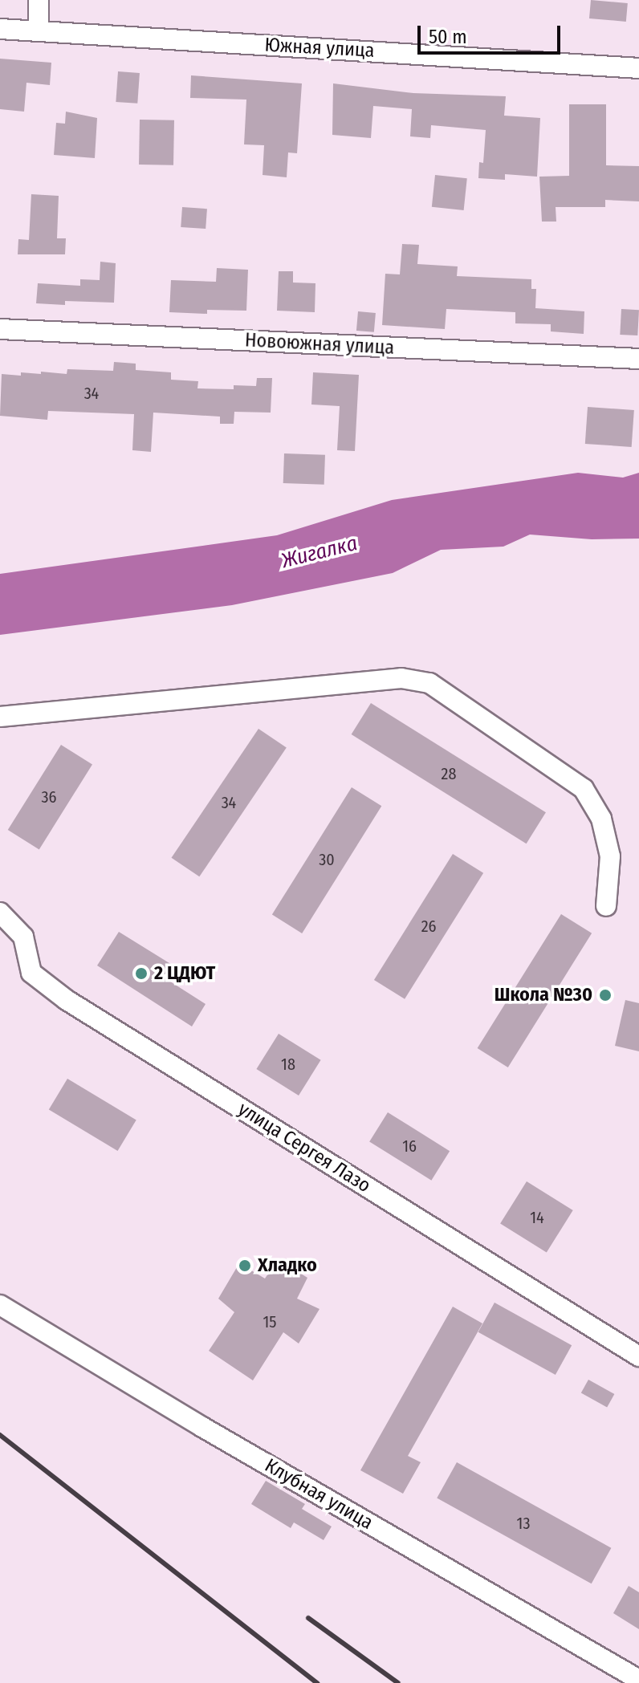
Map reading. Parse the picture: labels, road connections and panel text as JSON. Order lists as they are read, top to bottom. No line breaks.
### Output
{"streets":{"street":["Южная улица","Новоюжная улица","улица Сергея Лазо","Клубная улица"]},"water":["Жигалка"],"places":["2 ЦДЮТ","Школа №30","Хладко"],"house_numbers":["34","28","36","34","30","26","18","16","14","15","13"],"scale_bar":"50 m"}
